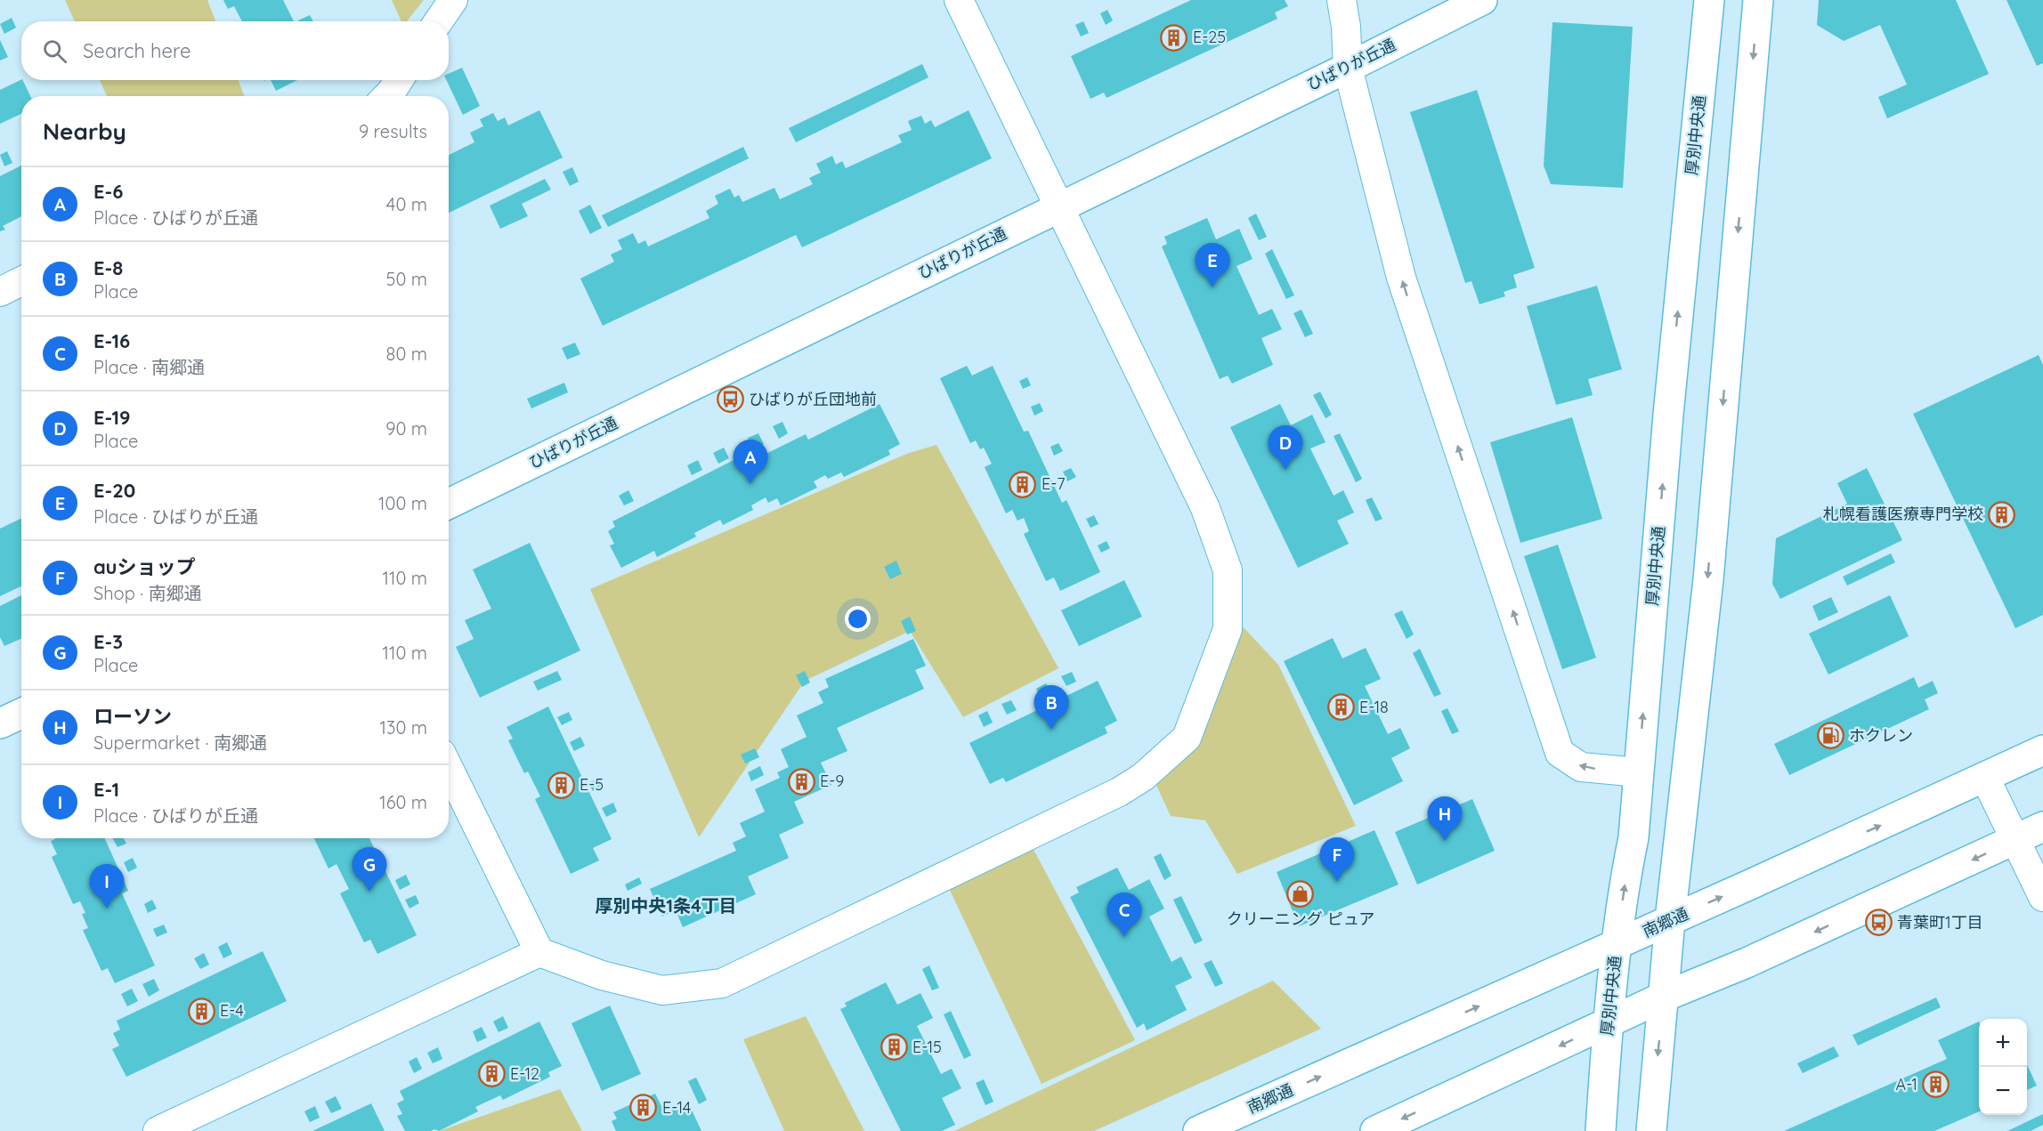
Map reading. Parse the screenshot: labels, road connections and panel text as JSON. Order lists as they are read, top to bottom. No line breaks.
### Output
{"streets":{"street":["ひばりが丘通","厚別中央通","南郷通"]},"crossings":[["厚別中央通","南郷通"]],"districts":["厚別中央1条4丁目"],"places":{"building":["E-25","E-7","札幌看護医療専門学校","E-18","E-9","E-5","E-4","E-15","E-12","A-1","E-14"],"bus stop":["ひばりが丘団地前","青葉町1丁目"],"fuel station":["ホクレン"],"shop":["クリーニング ピュア"]},"page":{"search":"Search here","heading":["Nearby","9 results"],"list":[{"mark":"A","name":"E-6","note":"Place · ひばりが丘通","value":"40 m"},{"mark":"B","name":"E-8","note":"Place","value":"50 m"},{"mark":"C","name":"E-16","note":"Place · 南郷通","value":"80 m"},{"mark":"D","name":"E-19","note":"Place","value":"90 m"},{"mark":"E","name":"E-20","note":"Place · ひばりが丘通","value":"100 m"},{"mark":"F","name":"auショップ","note":"Shop · 南郷通","value":"110 m"},{"mark":"G","name":"E-3","note":"Place","value":"110 m"},{"mark":"H","name":"ローソン","note":"Supermarket · 南郷通","value":"130 m"},{"mark":"I","name":"E-1","note":"Place · ひばりが丘通","value":"160 m"}],"pins":["E","D","A","B","H","F","G","I","C"],"map_buttons":["+","−"]}}
